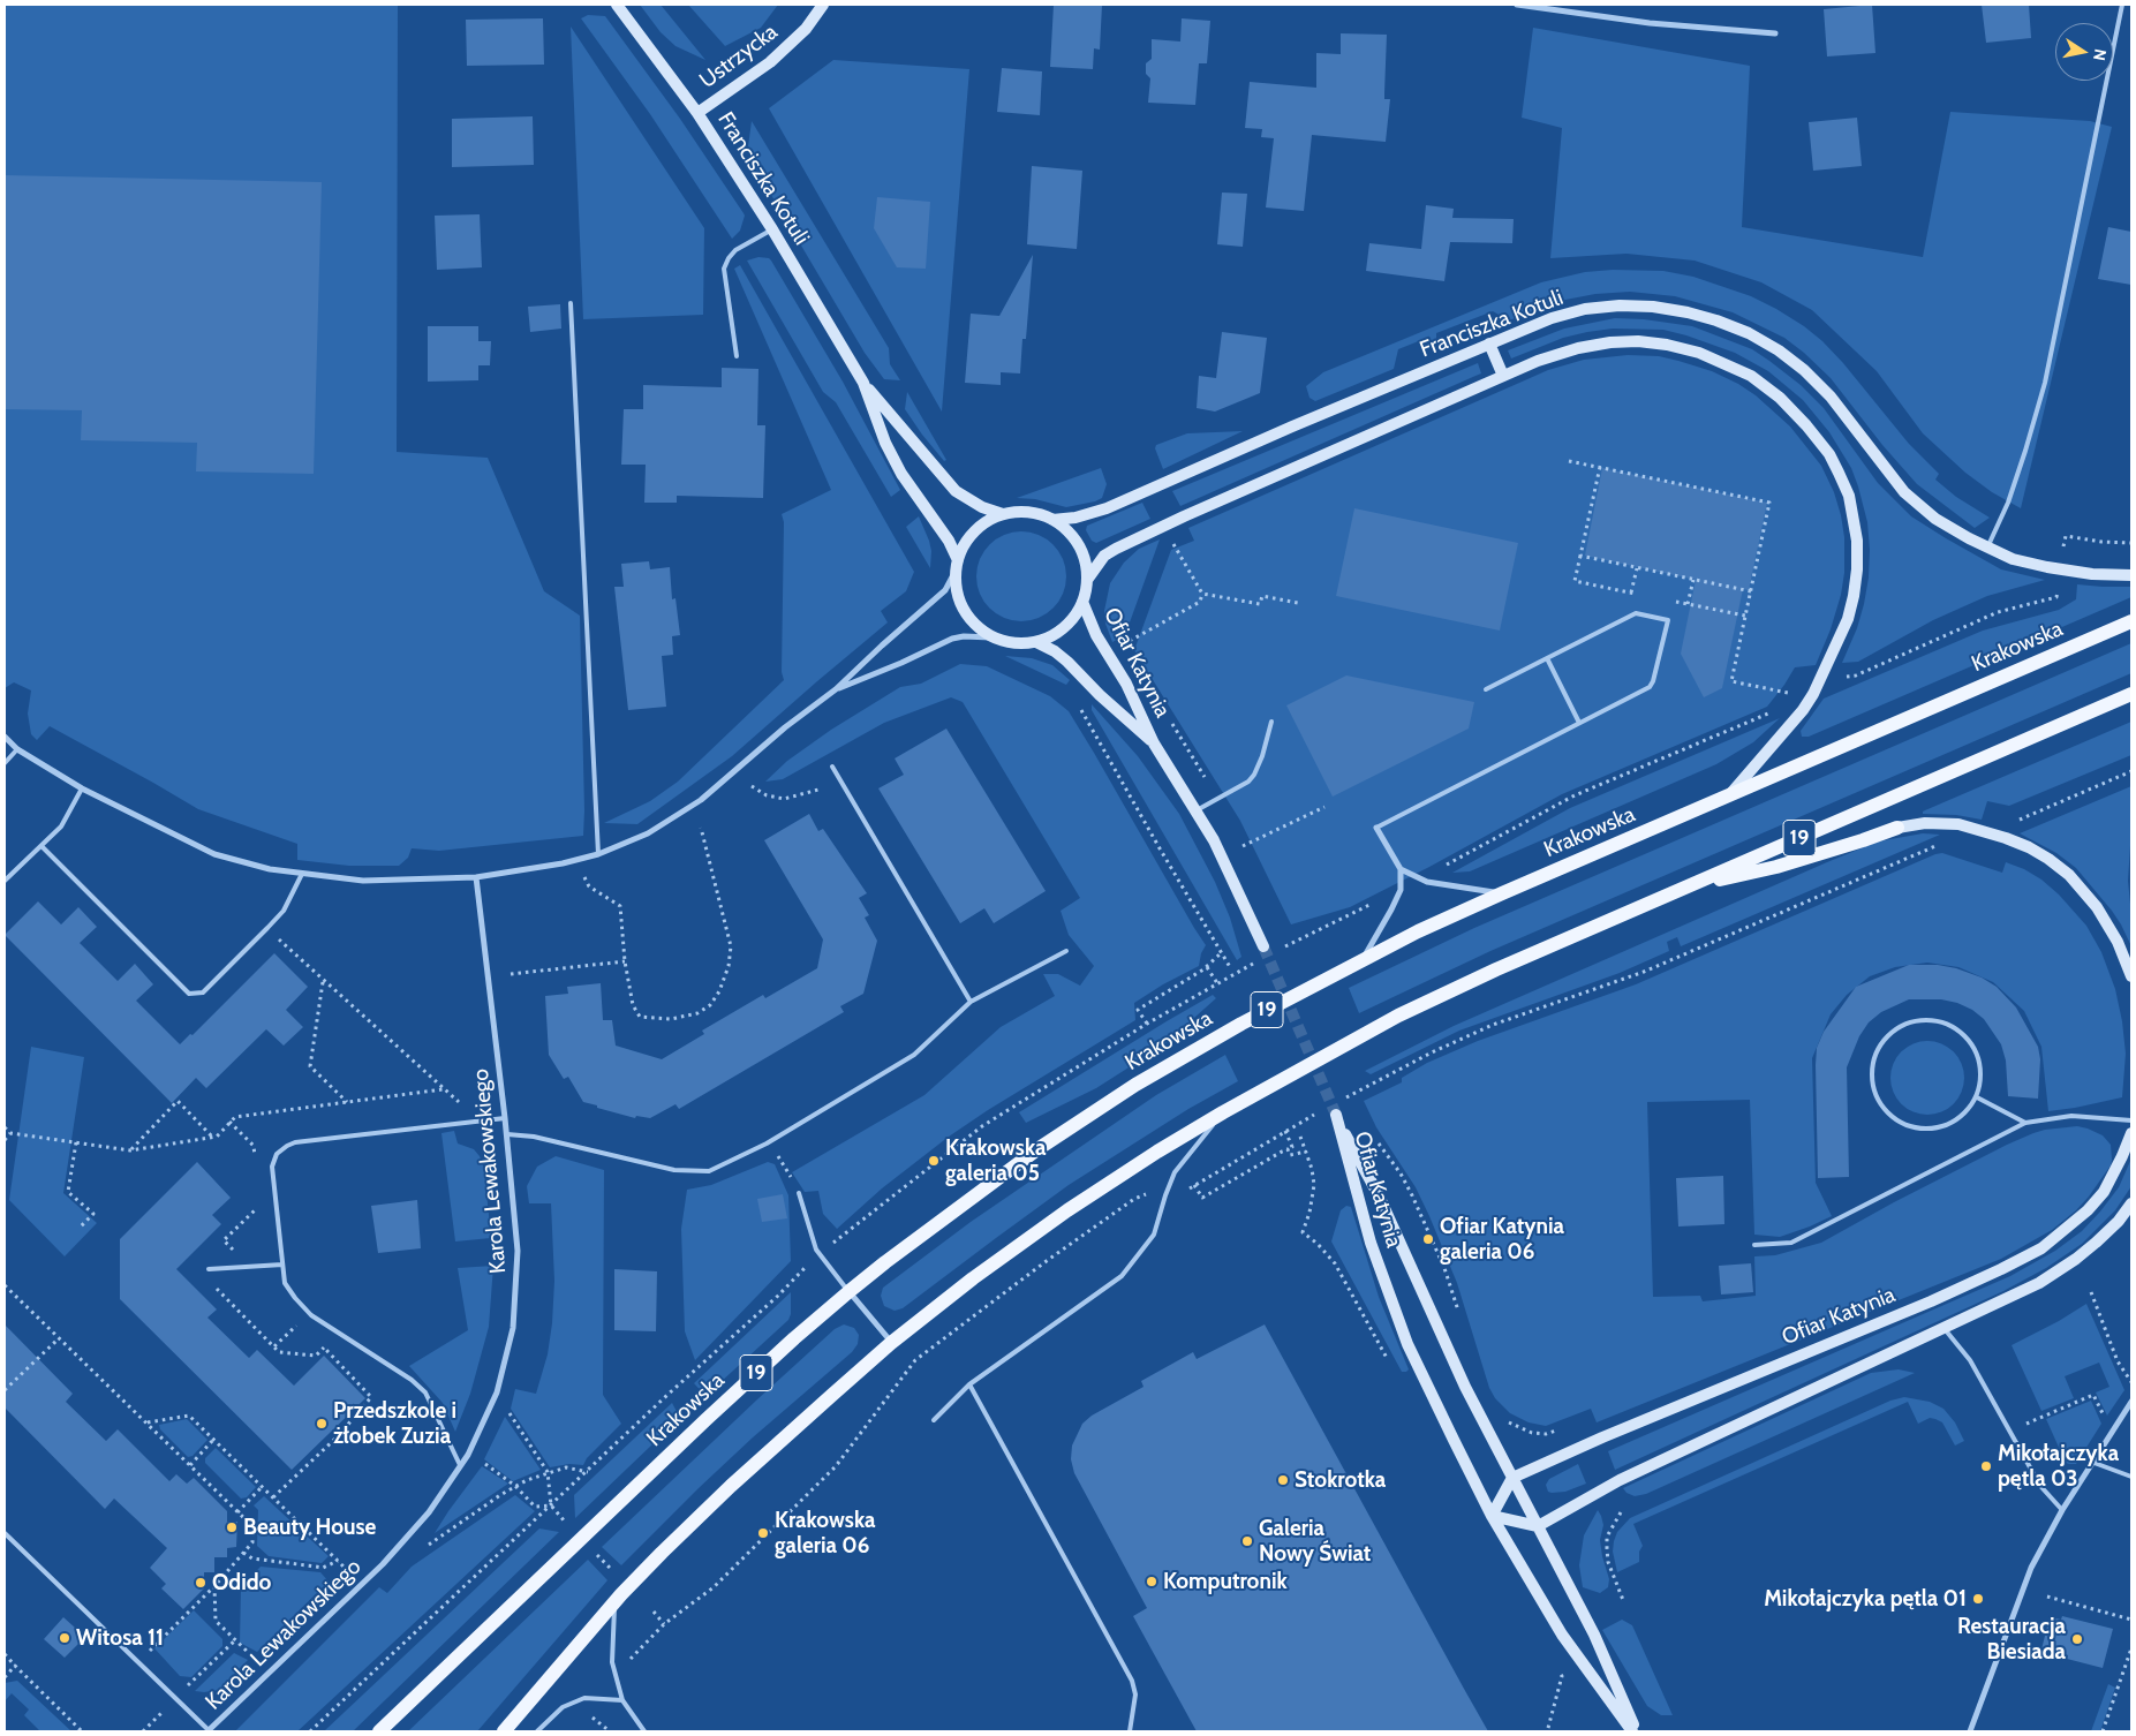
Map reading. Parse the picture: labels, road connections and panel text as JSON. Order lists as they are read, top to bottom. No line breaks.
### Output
{"streets":{"main road":["Krakowska","19"],"street":["Ustrzycka","Franciszka Kotuli","Ofiar Katynia","Karola Lewakowskiego"]},"crossings":[["Ustrzycka","Franciszka Kotuli"],["Franciszka Kotuli","Ofiar Katynia"]],"places":["Krakowska galeria 05","Ofiar Katynia galeria 06","Przedszkole i żłobek Zuzia","Mikołajczyka pętla 03","Stokrotka","Beauty House","Krakowska galeria 06","Galeria Nowy Świat","Komputronik","Odido","Mikołajczyka pętla 01","Witosa 11","Restauracja Biesiada"],"north":"right"}
